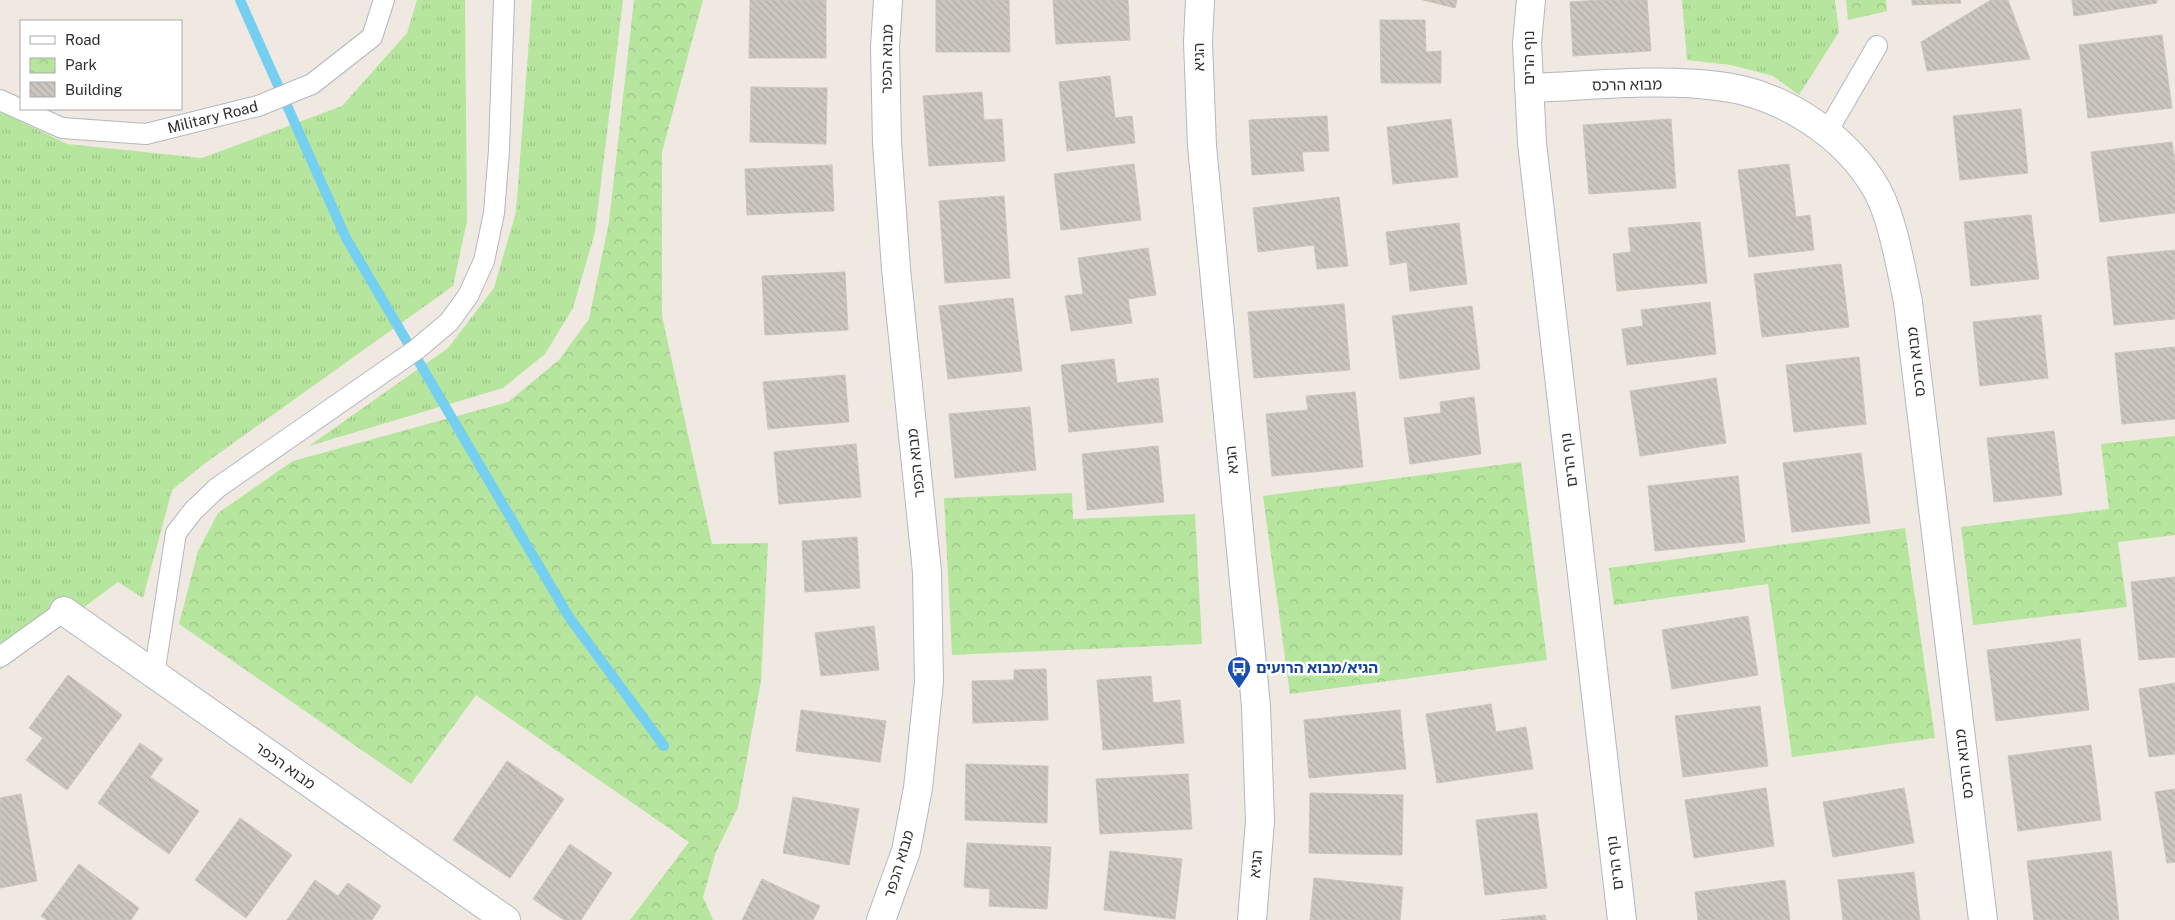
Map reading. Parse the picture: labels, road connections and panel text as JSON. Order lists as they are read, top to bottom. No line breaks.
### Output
{"streets":{"street":["הגיא","נוף הרים","מבוא הכפר","מבוא הרכס"],"lane":["Military Road"]},"crossings":[["נוף הרים","מבוא הרכס"]],"places":{"bus stop":["הגיא/מבוא הרועים"]},"legend":["Road","Park","Building"]}
